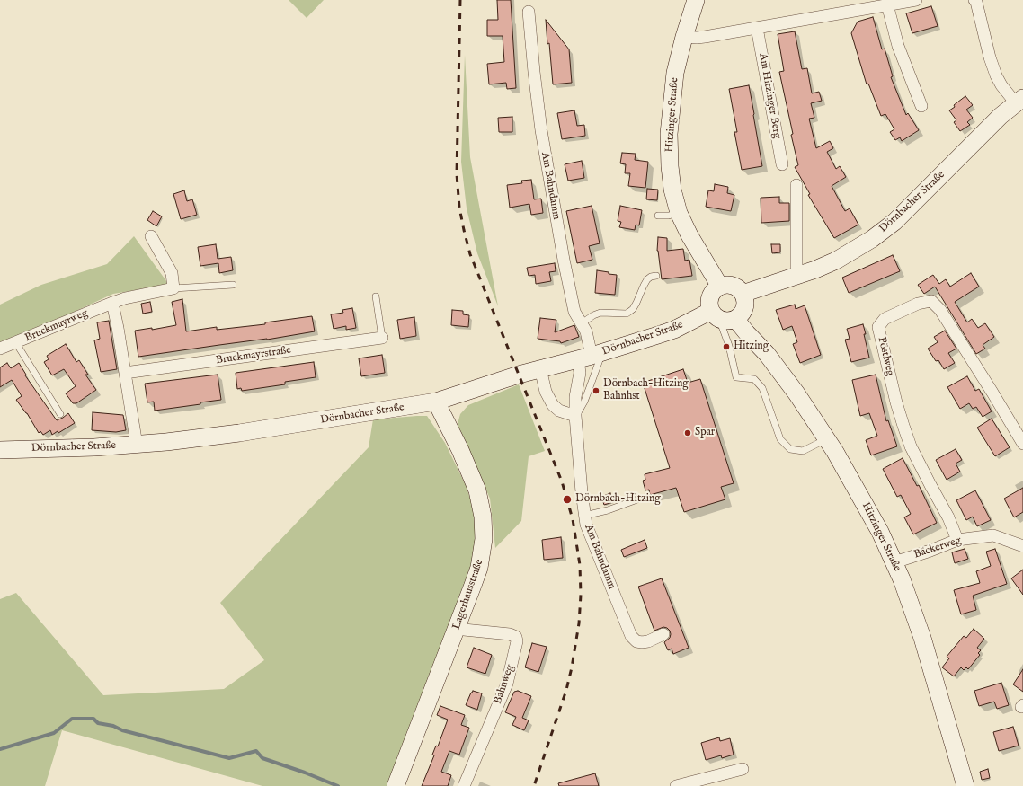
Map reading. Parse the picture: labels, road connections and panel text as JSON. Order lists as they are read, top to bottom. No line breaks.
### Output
{"streets":{"street":["Am Hitzinger Berg","Hitzinger Straße","Am Bahndamm","Dörnbacher Straße","Bruckmayrweg","Bruckmayrstraße","Pöstlweg","Bäckerweg","Lagerhausstraße","Bahnweg"]},"crossings":[["Hitzinger Straße","Dörnbacher Straße"],["Hitzinger Straße","Bäckerweg"],["Am Bahndamm","Dörnbacher Straße"],["Dörnbacher Straße","Lagerhausstraße"],["Pöstlweg","Bäckerweg"],["Lagerhausstraße","Bahnweg"]],"places":["Hitzing","Dörnbach-Hitzing Bahnhst","Spar","Dörnbach-Hitzing"]}
